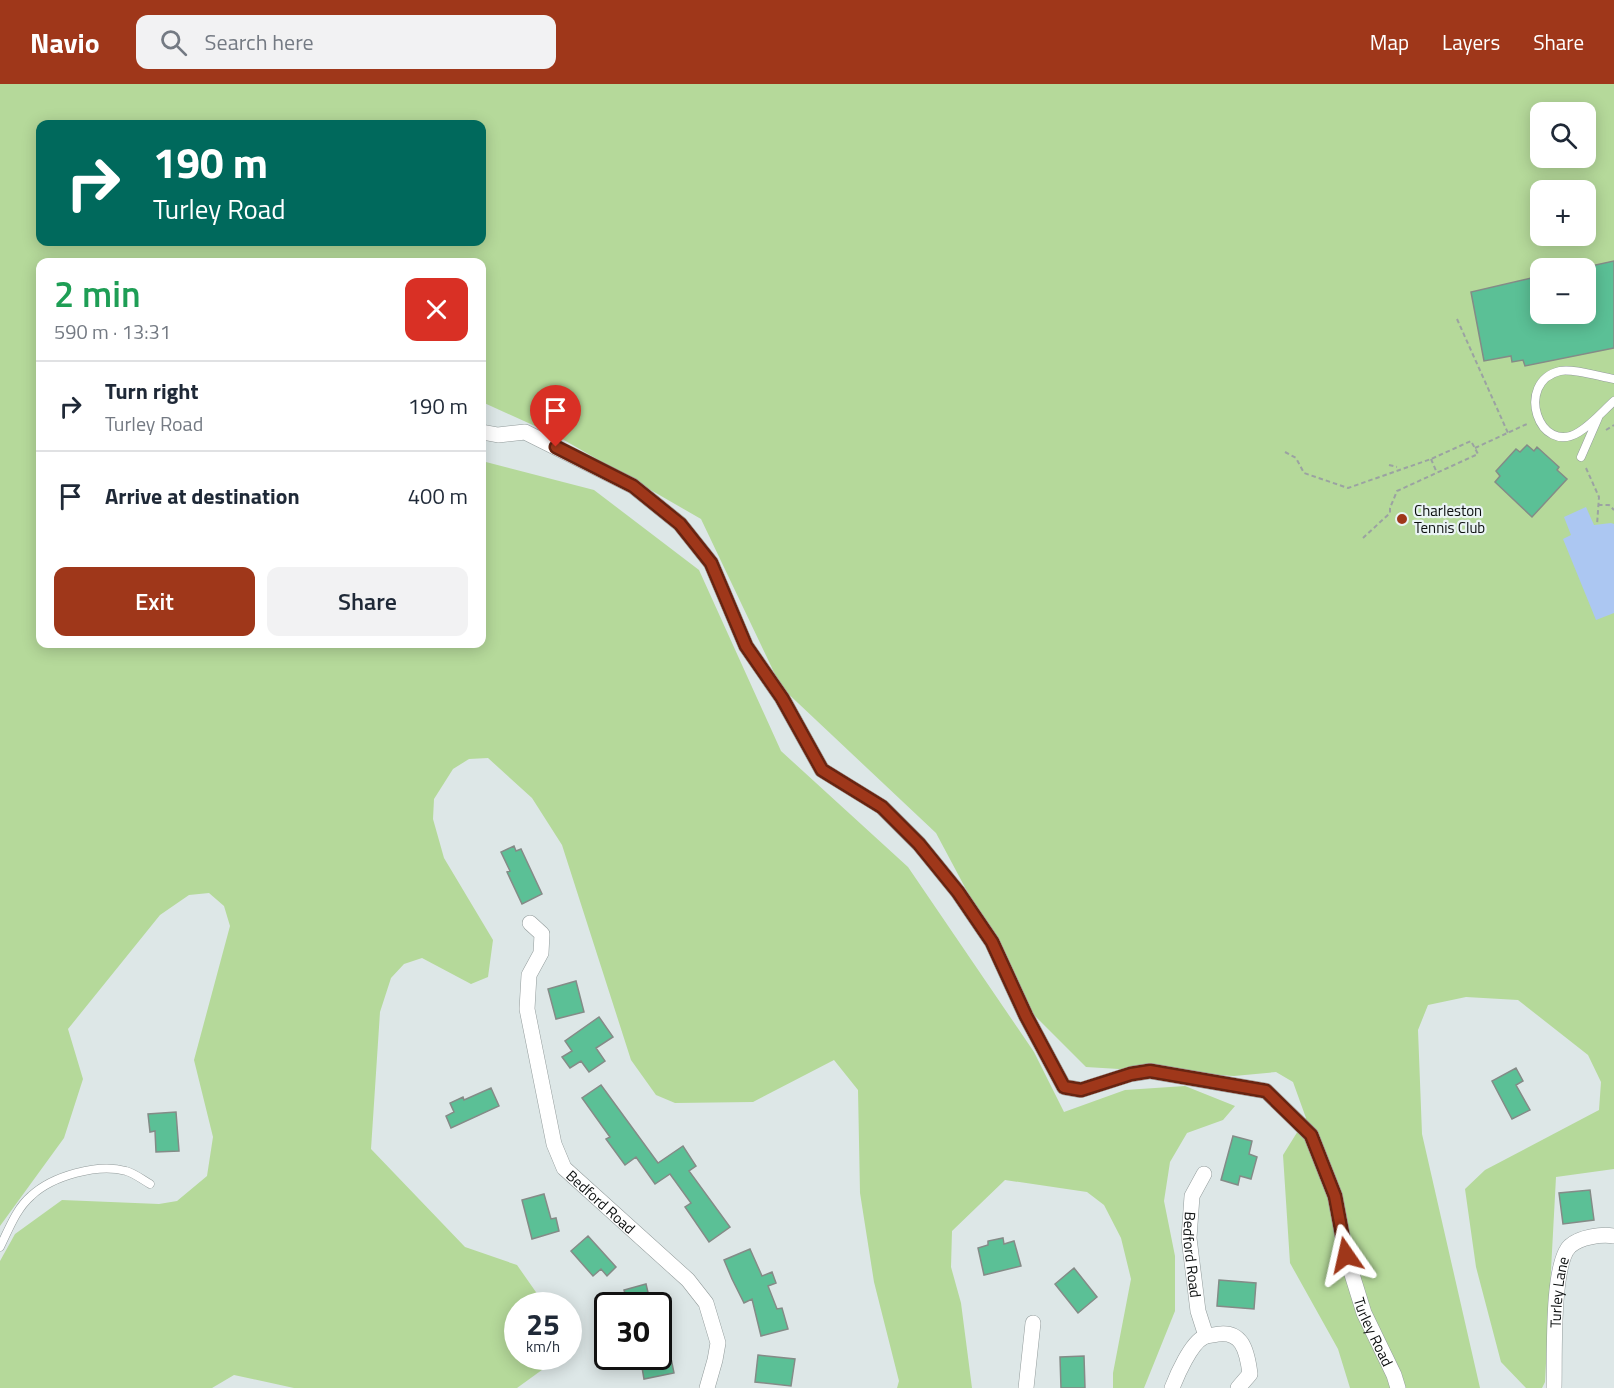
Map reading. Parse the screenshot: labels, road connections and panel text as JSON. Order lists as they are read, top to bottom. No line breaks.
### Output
{"streets":{"street":["Bedford Road","Turley Lane","Turley Road"]},"places":["Charleston Tennis Club"],"page":{"header":"Navio","search":"Search here","nav":["Map","Layers","Share"],"map_buttons":["+","−"],"turn":["190 m","Turley Road"],"heading":["2 min","590 m · 13:31"],"list":[{"name":"Turn right","note":"Turley Road","value":"190 m"},{"name":"Arrive at destination","value":"400 m"}],"buttons":["Exit","Share"],"speed":"25 km/h","limit":"30"}}
